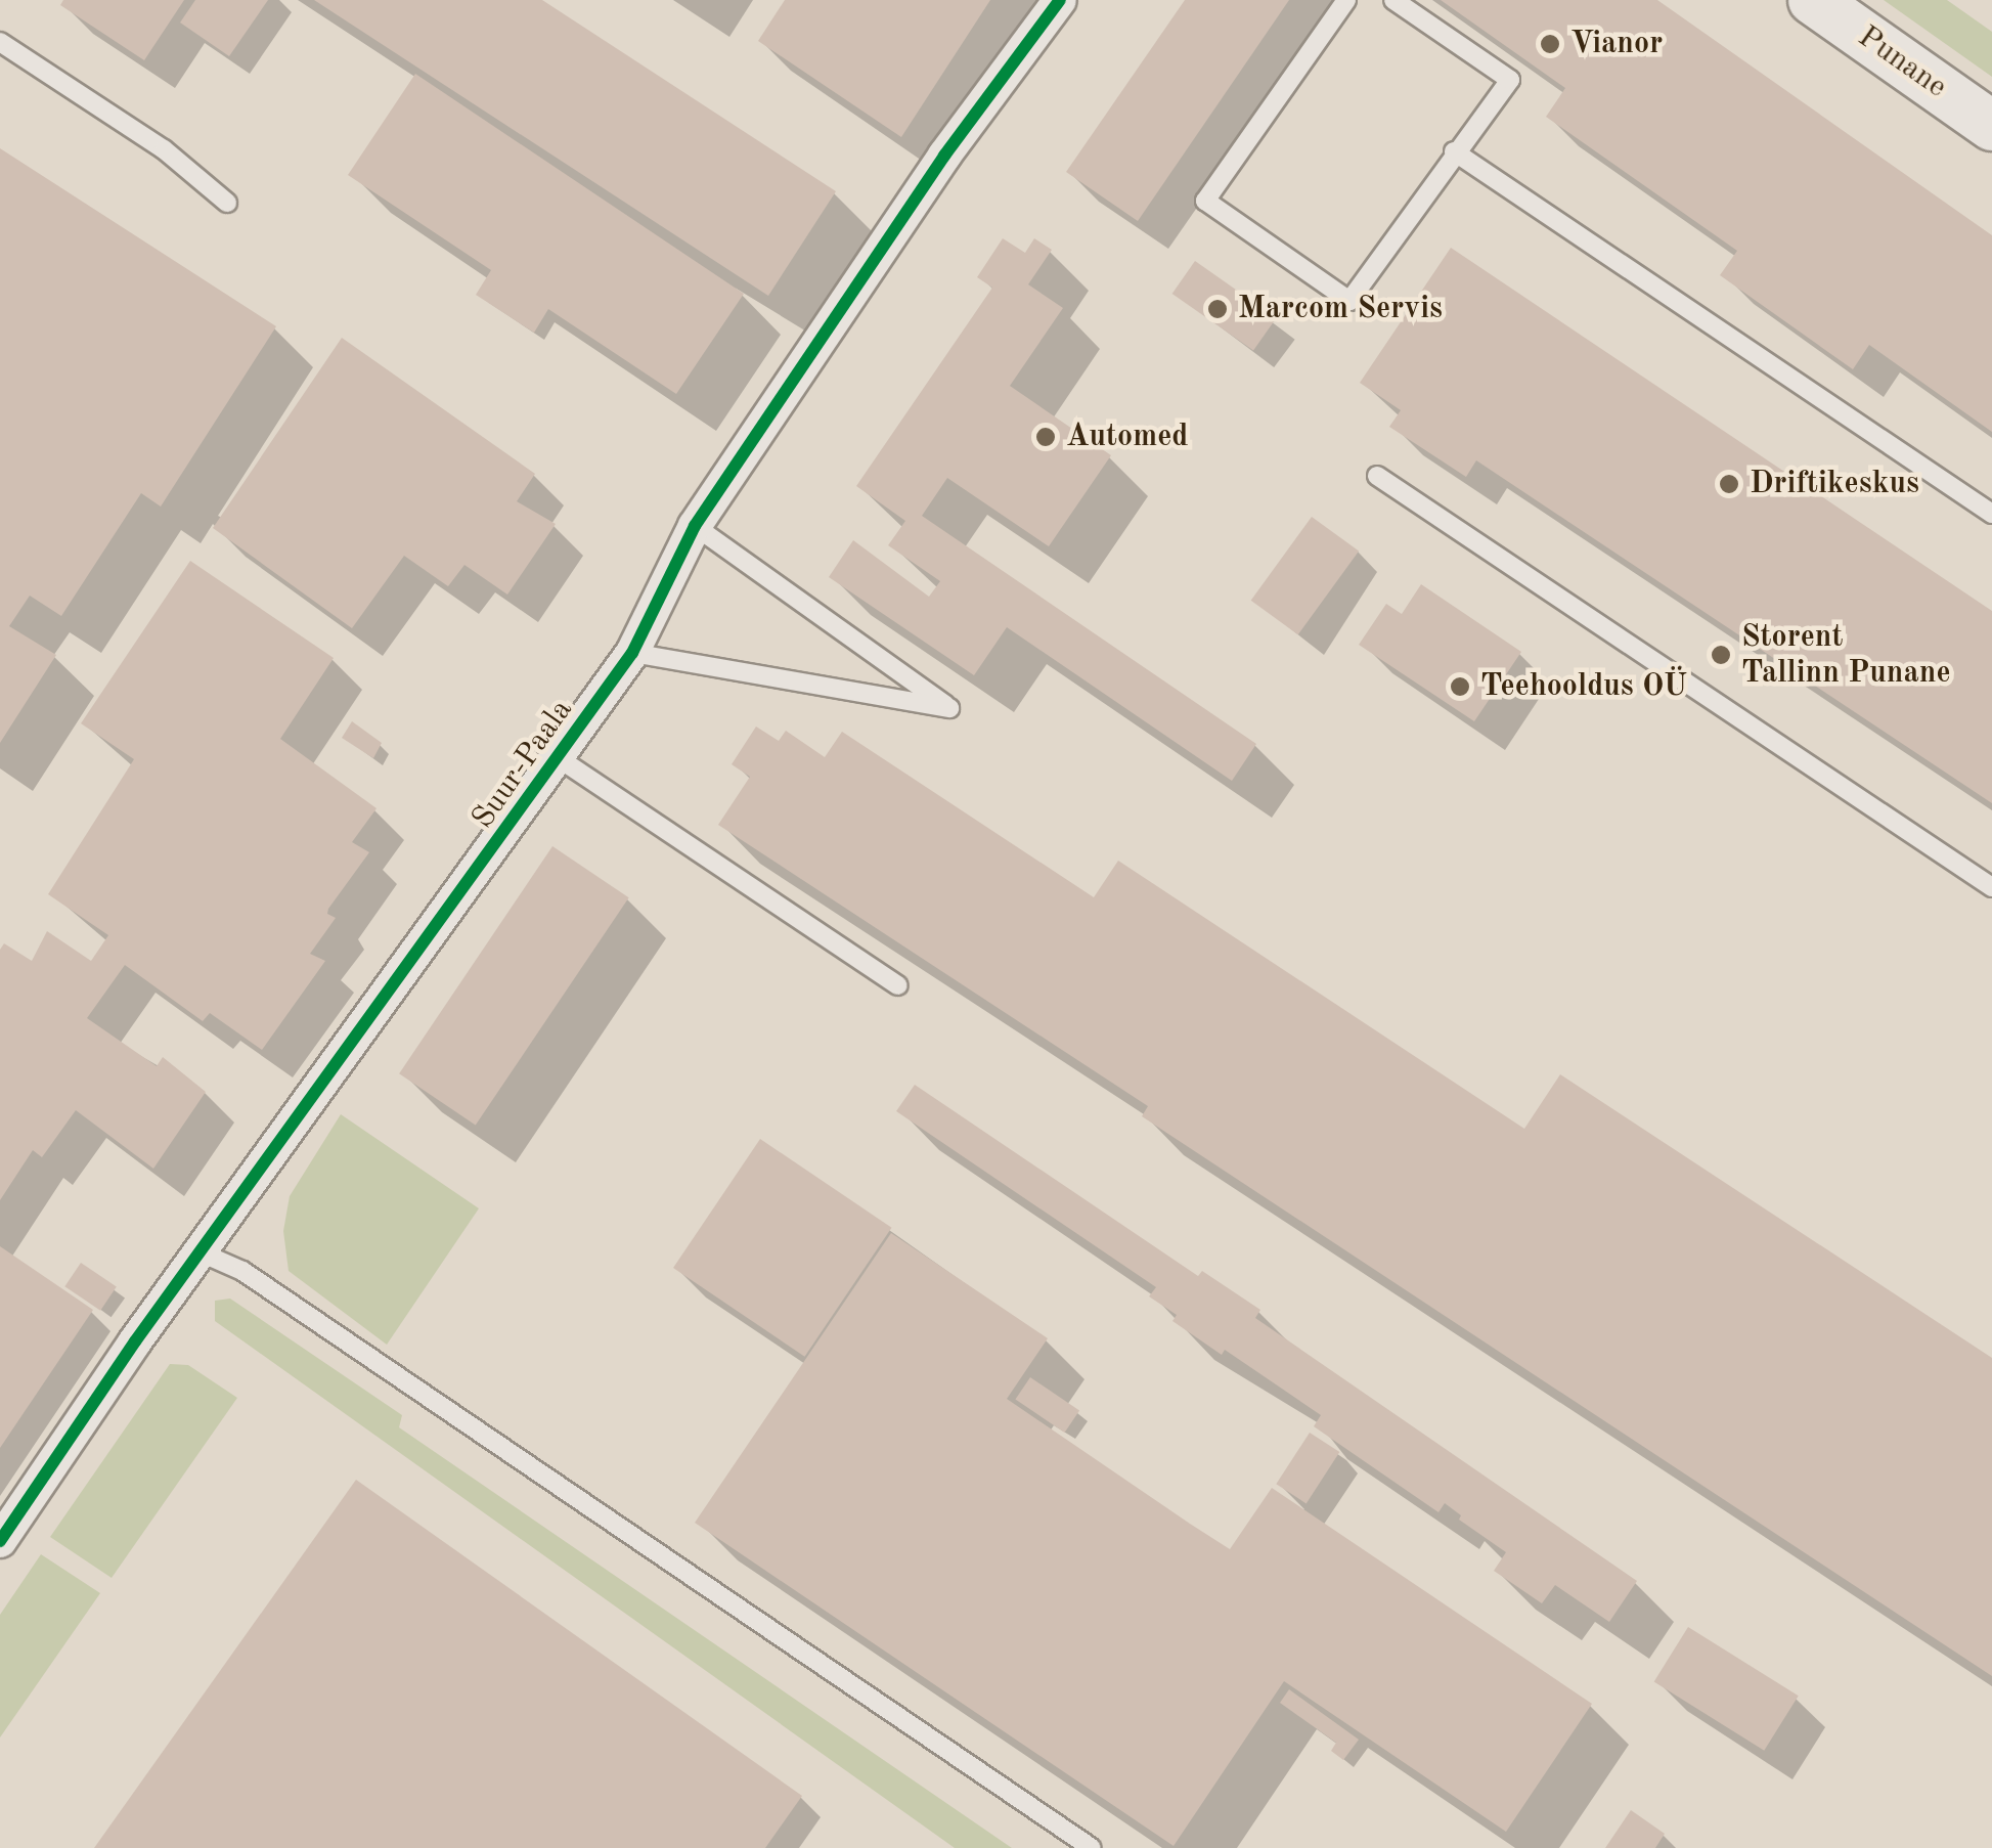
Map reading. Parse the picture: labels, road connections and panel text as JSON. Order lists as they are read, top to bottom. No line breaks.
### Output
{"streets":{"main road":["Punane"],"street":["Suur-Paala"]},"places":["Vianor","Marcom Servis","Automed","Driftikeskus","Storent Tallinn Punane","Teehooldus OÜ"]}
